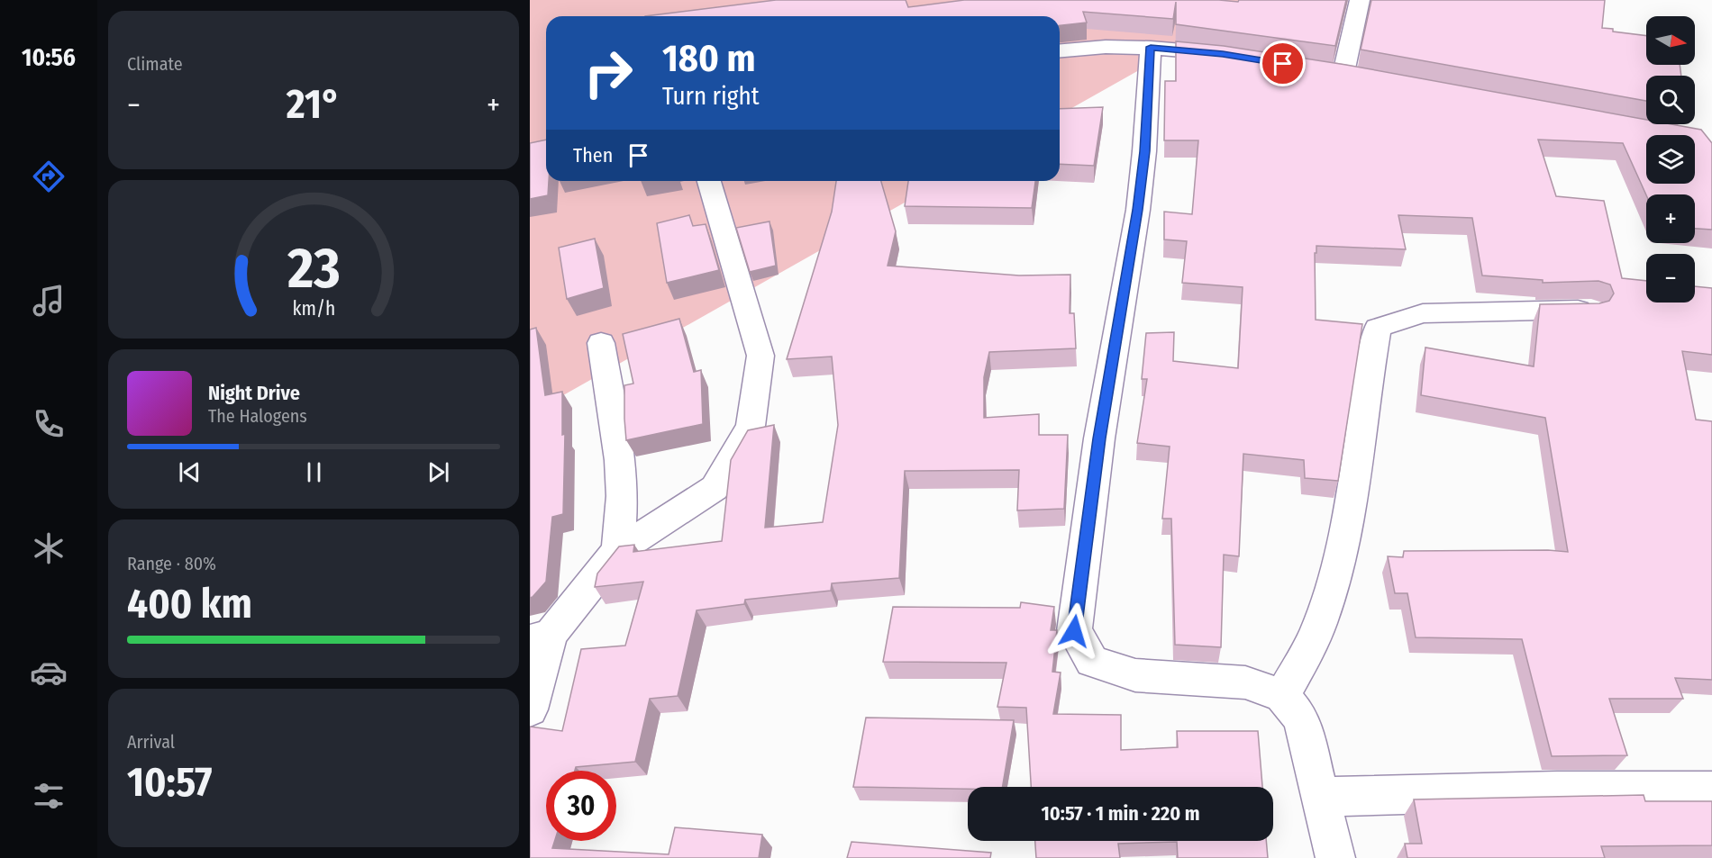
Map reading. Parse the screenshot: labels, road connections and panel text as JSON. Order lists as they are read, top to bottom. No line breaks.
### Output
{"north":"right","page":{"tabs":"10:56","tile":["Climate",["Range · 80%","400 km"],["Arrival","10:57"]],"map_buttons":["+","−"],"turn":["180 m","Turn right"],"heat":["−","21°","+"],"then":"Then","song":["Night Drive","The Halogens"],"limit":"30","trip":"10:57 · 1 min · 220 m","gauge":["23","km/h"]}}
